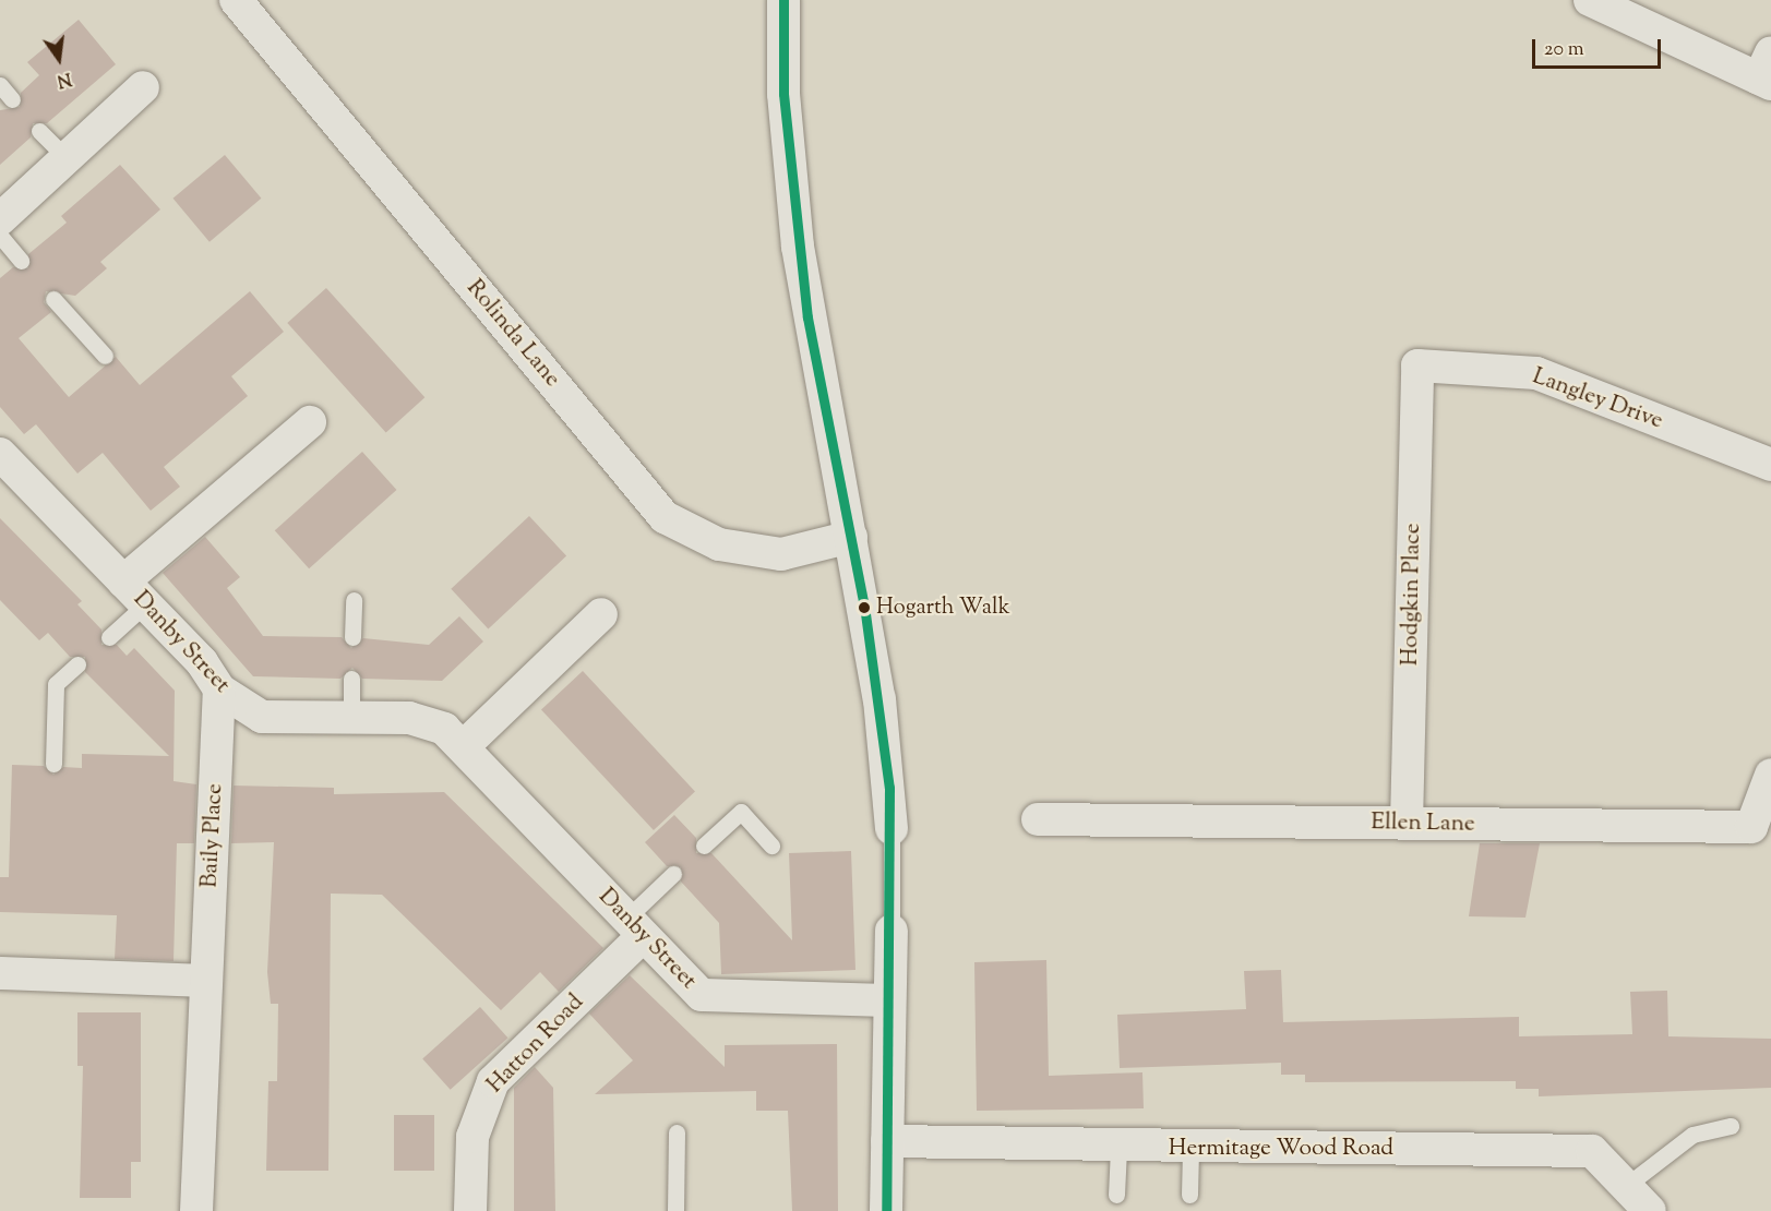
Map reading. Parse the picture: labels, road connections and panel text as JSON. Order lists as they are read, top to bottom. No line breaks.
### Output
{"streets":{"street":["Rolinda Lane","Langley Drive","Hodgkin Place","Danby Street","Ellen Lane","Baily Place","Hatton Road","Hermitage Wood Road"]},"crossings":[["Langley Drive","Hodgkin Place"],["Hodgkin Place","Ellen Lane"],["Danby Street","Baily Place"],["Danby Street","Hatton Road"]],"places":["Hogarth Walk"],"scale_bar":"20 m","north":"bottom"}
